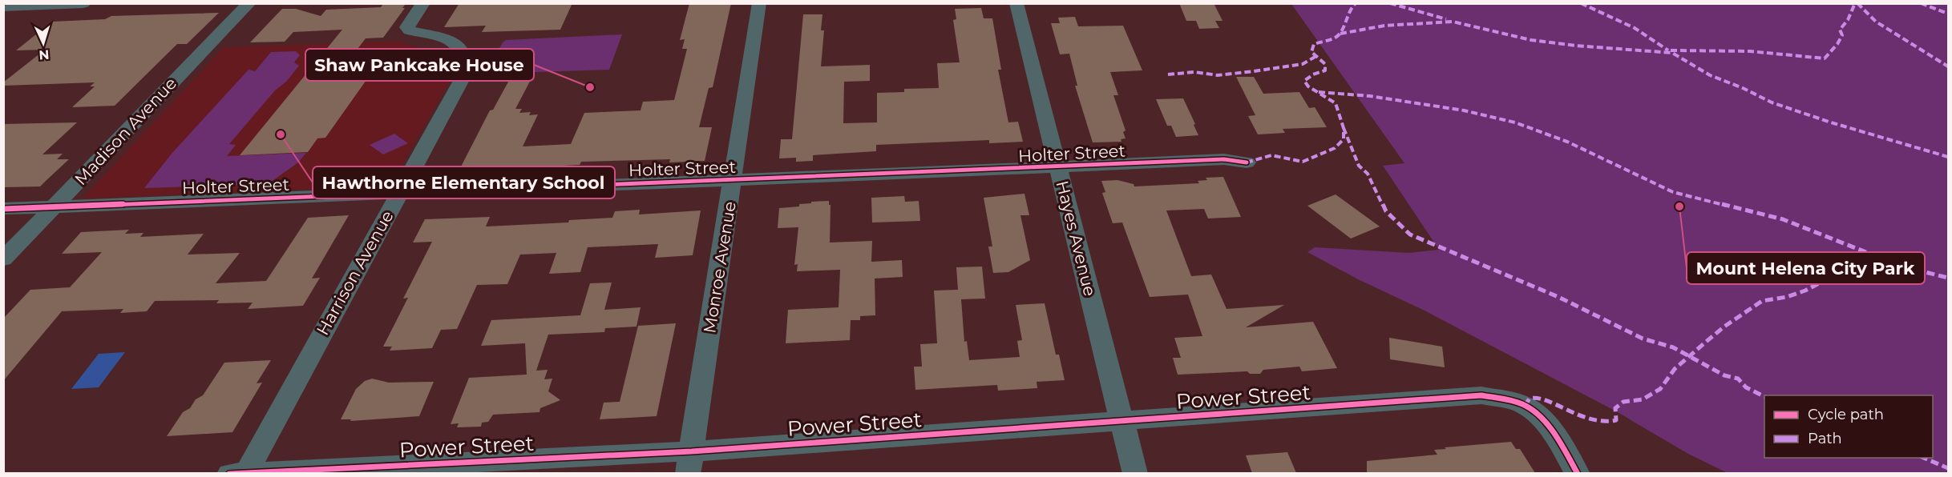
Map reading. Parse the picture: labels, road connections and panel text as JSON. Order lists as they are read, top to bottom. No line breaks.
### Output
{"streets":{"street":["Madison Avenue","Holter Street","Hayes Avenue","Monroe Avenue","Harrison Avenue","Power Street"]},"crossings":[["Madison Avenue","Holter Street"],["Holter Street","Hayes Avenue"],["Holter Street","Monroe Avenue"],["Holter Street","Harrison Avenue"],["Hayes Avenue","Power Street"],["Monroe Avenue","Power Street"],["Harrison Avenue","Power Street"]],"places":["Shaw Pankcake House","Hawthorne Elementary School","Mount Helena City Park"],"legend":["Cycle path","Path"],"north":"bottom"}
